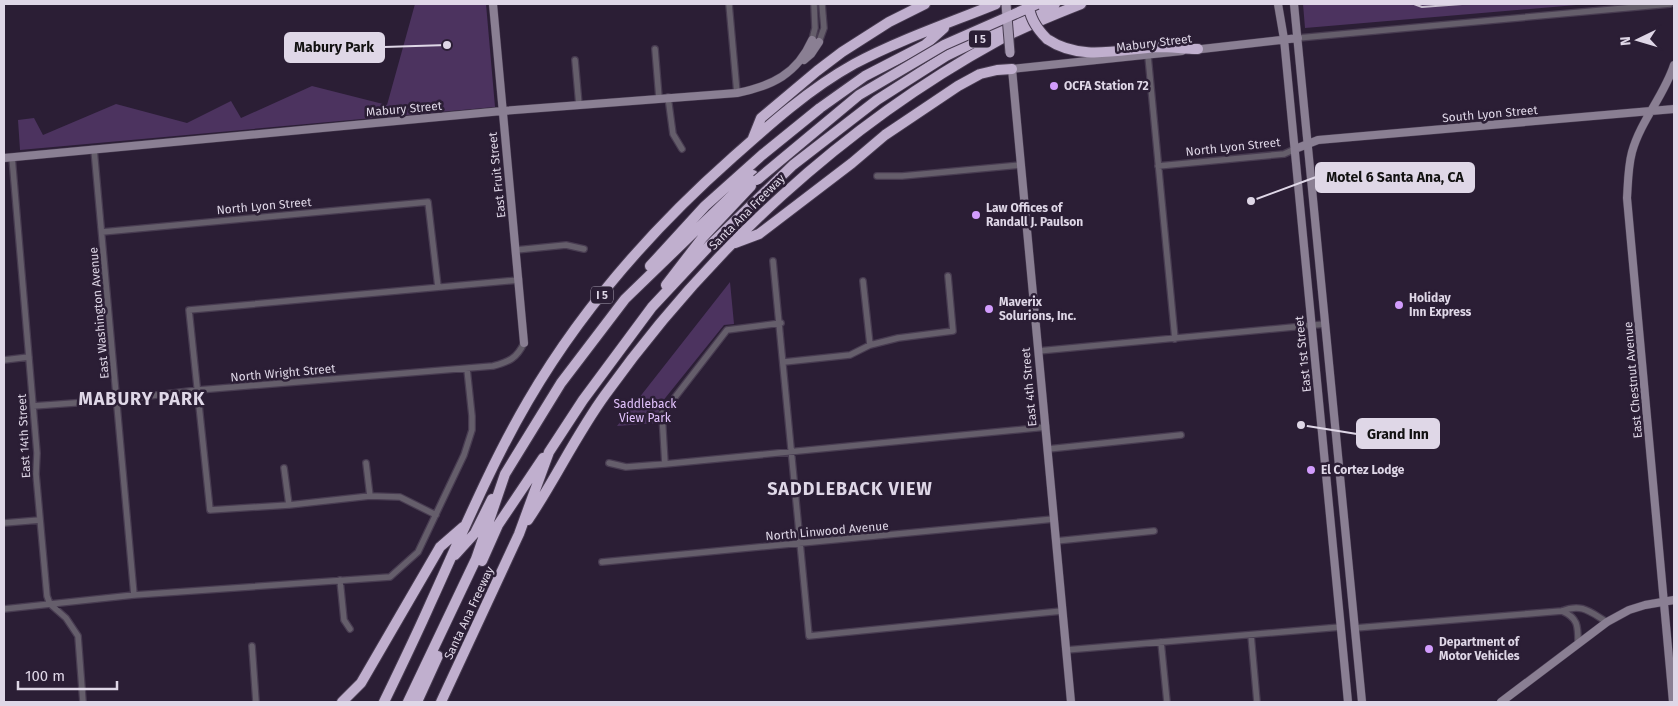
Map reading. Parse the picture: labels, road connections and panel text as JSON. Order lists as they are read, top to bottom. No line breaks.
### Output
{"streets":{"highway":["I 5","Santa Ana Freeway"],"main road":["Mabury Street","South Lyon Street","North Lyon Street","East Fruit Street","East 1st Street","East Chestnut Avenue","East 4th Street"],"street":["East Washington Avenue","North Wright Street","East 14th Street","North Linwood Avenue"]},"crossings":[["Mabury Street","East Fruit Street"],["Mabury Street","East Washington Avenue"],["Mabury Street","East 1st Street"],["Mabury Street","East 4th Street"],["Mabury Street","East 14th Street"],["South Lyon Street","North Lyon Street"],["South Lyon Street","East 1st Street"],["South Lyon Street","East Chestnut Avenue"],["North Lyon Street","East Washington Avenue"],["North Lyon Street","East 1st Street"],["East Fruit Street","North Wright Street"],["East Washington Avenue","North Wright Street"],["North Wright Street","East 14th Street"],["East 4th Street","North Linwood Avenue"]],"districts":["MABURY PARK","SADDLEBACK VIEW"],"parks":["Saddleback View Park"],"places":["Mabury Park","OCFA Station 72","Motel 6 Santa Ana, CA","Law Offices of Randall J. Paulson","Holiday Inn Express","Maverix Solurions, Inc.","Grand Inn","El Cortez Lodge","Department of Motor Vehicles"],"scale_bar":"100 m","north":"left"}
